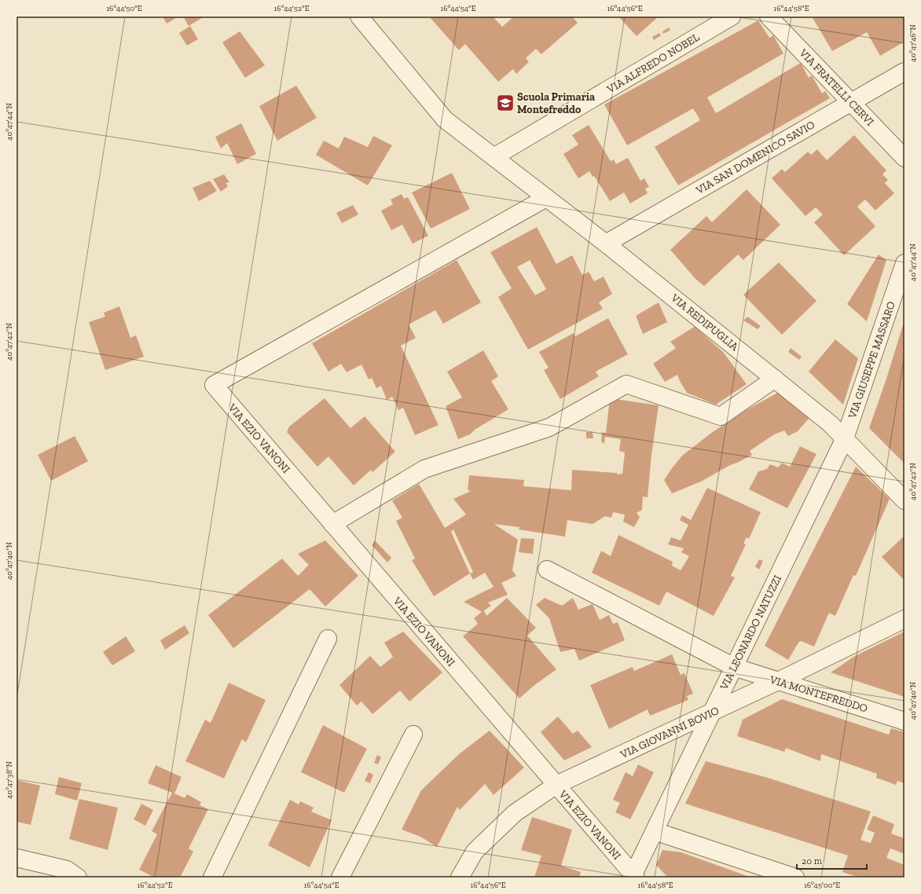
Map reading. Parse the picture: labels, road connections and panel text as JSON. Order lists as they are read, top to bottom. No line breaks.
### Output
{"streets":{"street":["VIA ALFREDO NOBEL","VIA FRATELLI CERVI","VIA SAN DOMENICO SAVIO","VIA REDIPUGLIA","VIA GIUSEPPE MASSARO","VIA EZIO VANONI","VIA LEONARDO NATUZZI","VIA MONTEFREDDO","VIA GIOVANNI BOVIO"]},"crossings":[["VIA ALFREDO NOBEL","VIA REDIPUGLIA"],["VIA FRATELLI CERVI","VIA SAN DOMENICO SAVIO"],["VIA SAN DOMENICO SAVIO","VIA REDIPUGLIA"],["VIA REDIPUGLIA","VIA GIUSEPPE MASSARO"],["VIA REDIPUGLIA","VIA EZIO VANONI"],["VIA REDIPUGLIA","VIA LEONARDO NATUZZI"],["VIA GIUSEPPE MASSARO","VIA LEONARDO NATUZZI"],["VIA EZIO VANONI","VIA LEONARDO NATUZZI"],["VIA EZIO VANONI","VIA GIOVANNI BOVIO"],["VIA LEONARDO NATUZZI","VIA MONTEFREDDO"],["VIA LEONARDO NATUZZI","VIA GIOVANNI BOVIO"],["VIA MONTEFREDDO","VIA GIOVANNI BOVIO"]],"places":{"school or university":["Scuola Primaria Montefreddo"]},"scale_bar":"20 m","coordinates":["16°44'50\"E","16°44'52\"E","16°44'54\"E","16°44'56\"E","16°44'58\"E","40°47'46\"N","40°47'44\"N","40°47'42\"N","40°47'40\"N","40°47'38\"N","16°45'00\"E"]}
